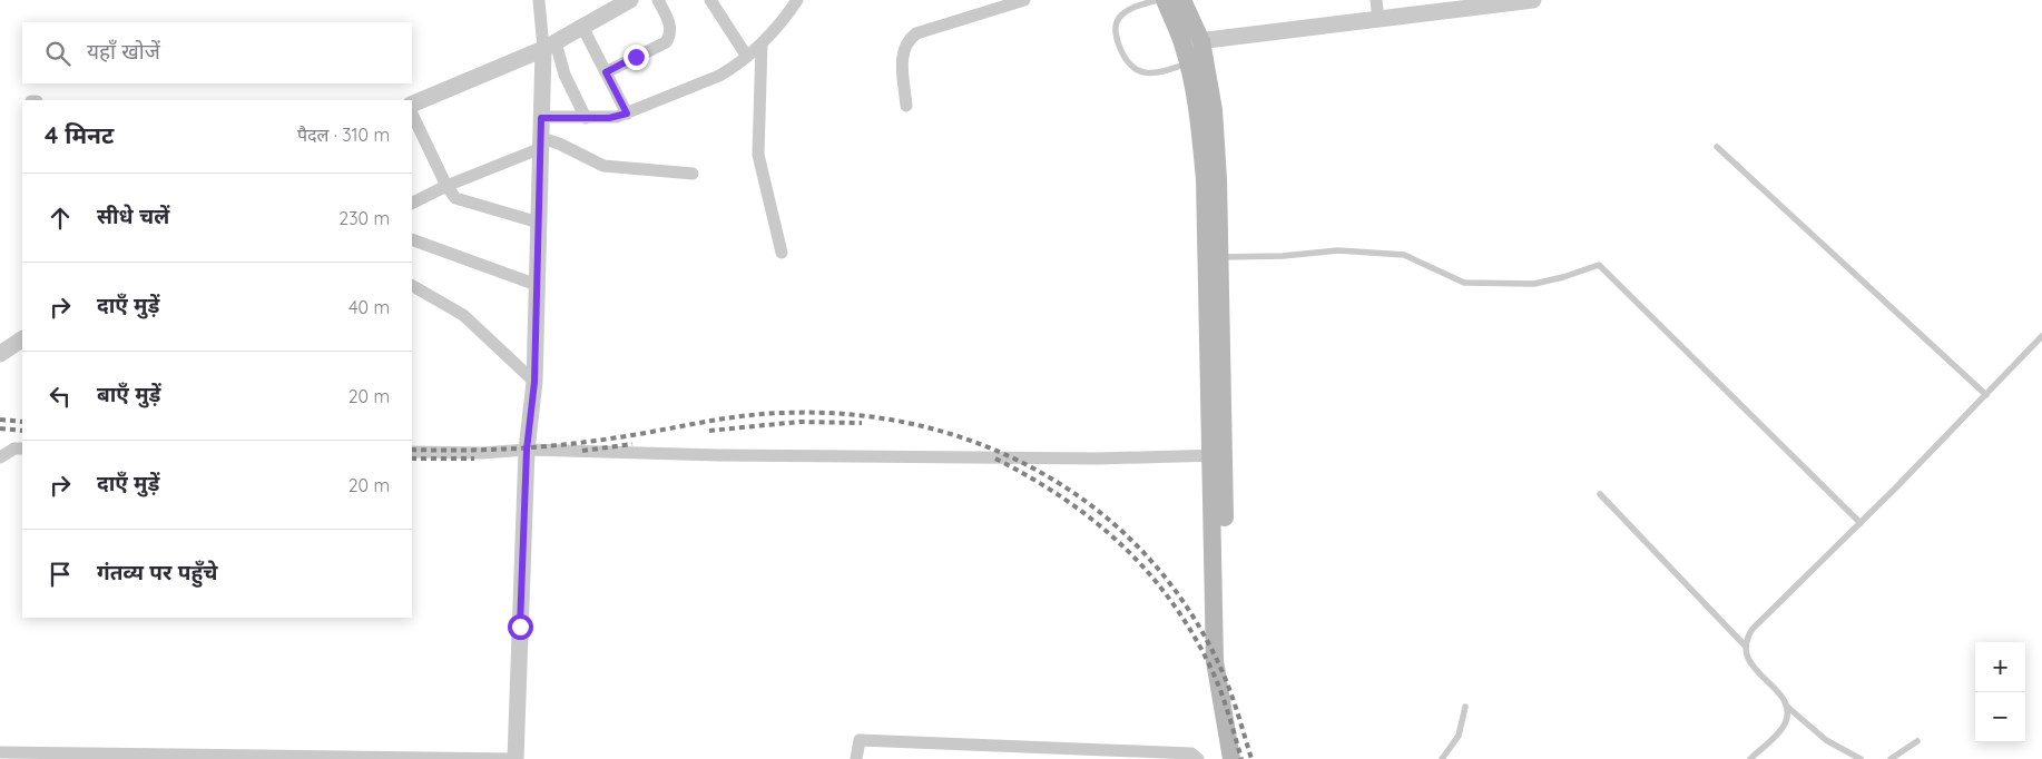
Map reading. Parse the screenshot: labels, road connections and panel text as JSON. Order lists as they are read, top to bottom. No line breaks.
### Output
{"page":{"search":"यहाँ खोजें","heading":["4 मिनट","पैदल · 310 m"],"list":[["सीधे चलें","230 m"],["दाएँ मुड़ें","40 m"],["बाएँ मुड़ें","20 m"],["दाएँ मुड़ें","20 m"],"गंतव्य पर पहुँचे"],"map_buttons":["+","−"]}}
